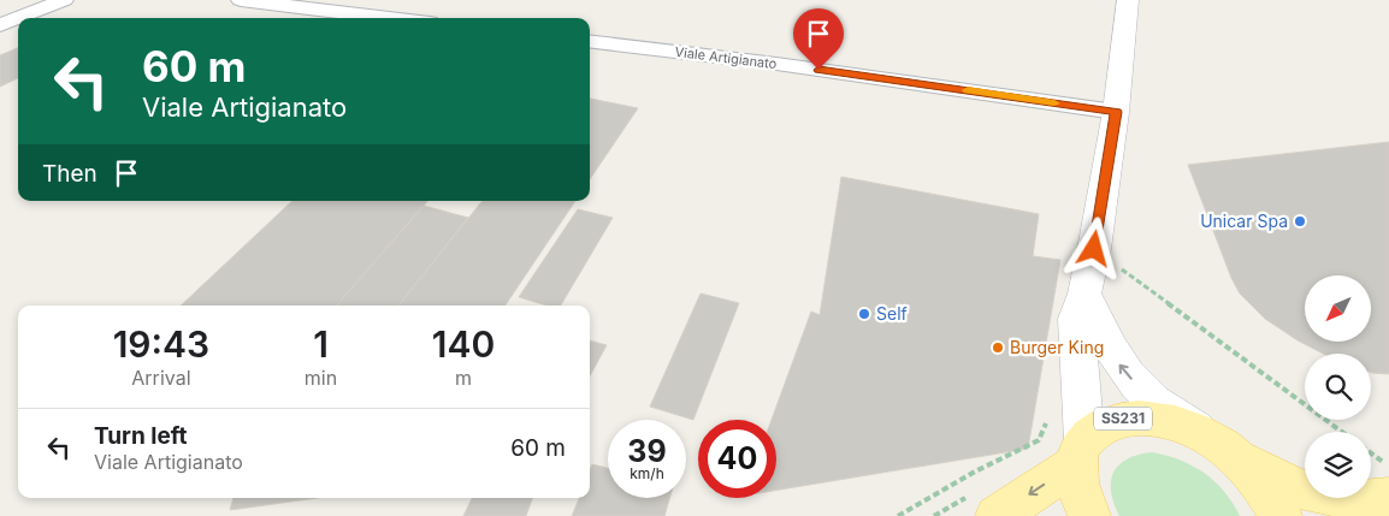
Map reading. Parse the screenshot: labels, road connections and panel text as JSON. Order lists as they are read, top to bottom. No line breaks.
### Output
{"streets":{"main road":["SS231"],"street":["Viale Artigianato"]},"places":["Unicar Spa","Self","Burger King"],"north":"bottom left","page":{"turn":["60 m","Viale Artigianato"],"then":"Then","eta":["19:43","Arrival","1","min","140","m"],"list":[{"name":"Turn left","note":"Viale Artigianato","value":"60 m"}],"speed":"39 km/h","limit":"40"}}
